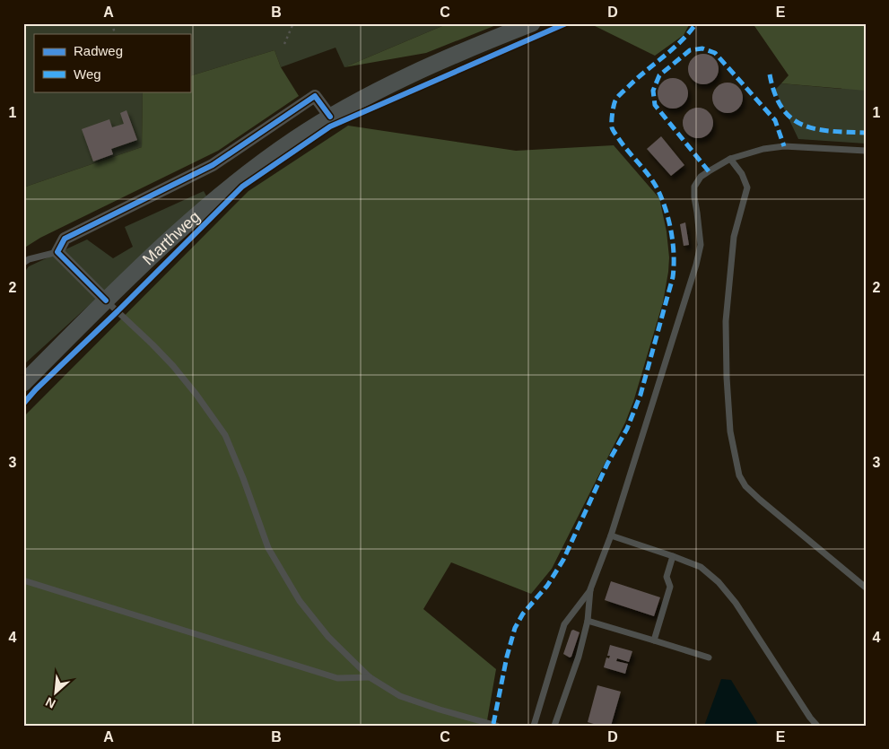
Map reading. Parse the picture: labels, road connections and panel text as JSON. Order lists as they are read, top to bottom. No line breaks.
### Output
{"streets":{"main road":["Marthweg"]},"legend":["Radweg","Weg"],"north":"bottom left","grid":{"columns":["A","B","C","D","E"],"rows":["1","2","3","4"]}}
